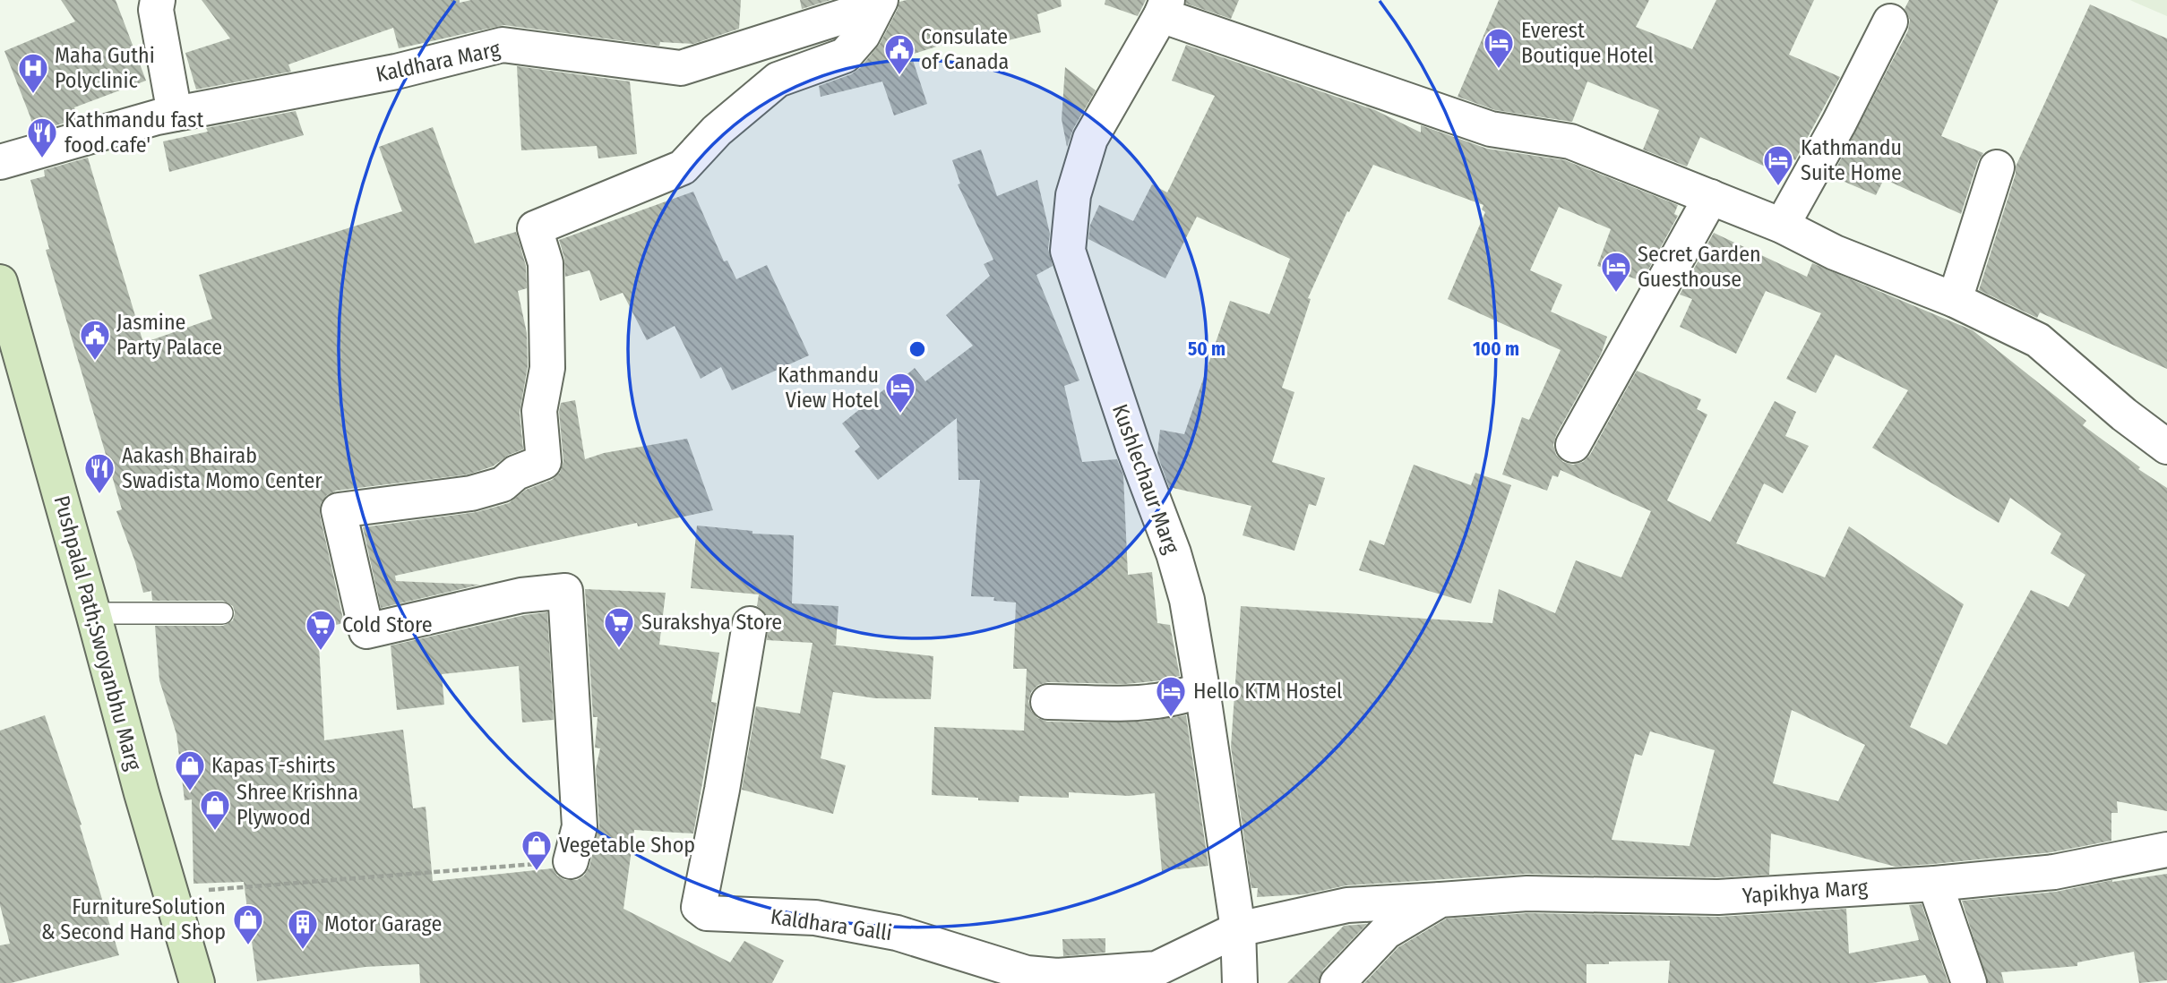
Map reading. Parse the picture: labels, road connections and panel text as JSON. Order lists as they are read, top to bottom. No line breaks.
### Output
{"streets":{"main road":["Pushpalal Path;Swoyanbhu Marg"],"street":["Kaldhara Marg","Kushlechaur Marg","Yapikhya Marg","Kaldhara Galli"]},"crossings":[["Kushlechaur Marg","Yapikhya Marg"],["Kushlechaur Marg","Kaldhara Galli"],["Yapikhya Marg","Kaldhara Galli"]],"places":{"hotel":["Everest Boutique Hotel","Kathmandu Suite Home","Secret Garden Guesthouse","Kathmandu View Hotel","Hello KTM Hostel"],"public building":["Consulate of Canada","Jasmine Party Palace"],"hospital":["Maha Guthi Polyclinic"],"restaurant":["Kathmandu fast food cafe'","Aakash Bhairab Swadista Momo Center"],"supermarket":["Surakshya Store","Cold Store"],"shop":["Kapas T-shirts","Shree Krishna Plywood","Vegetable Shop","FurnitureSolution & Second Hand Shop"],"building":["Motor Garage"]},"rings":["50 m","100 m"]}
